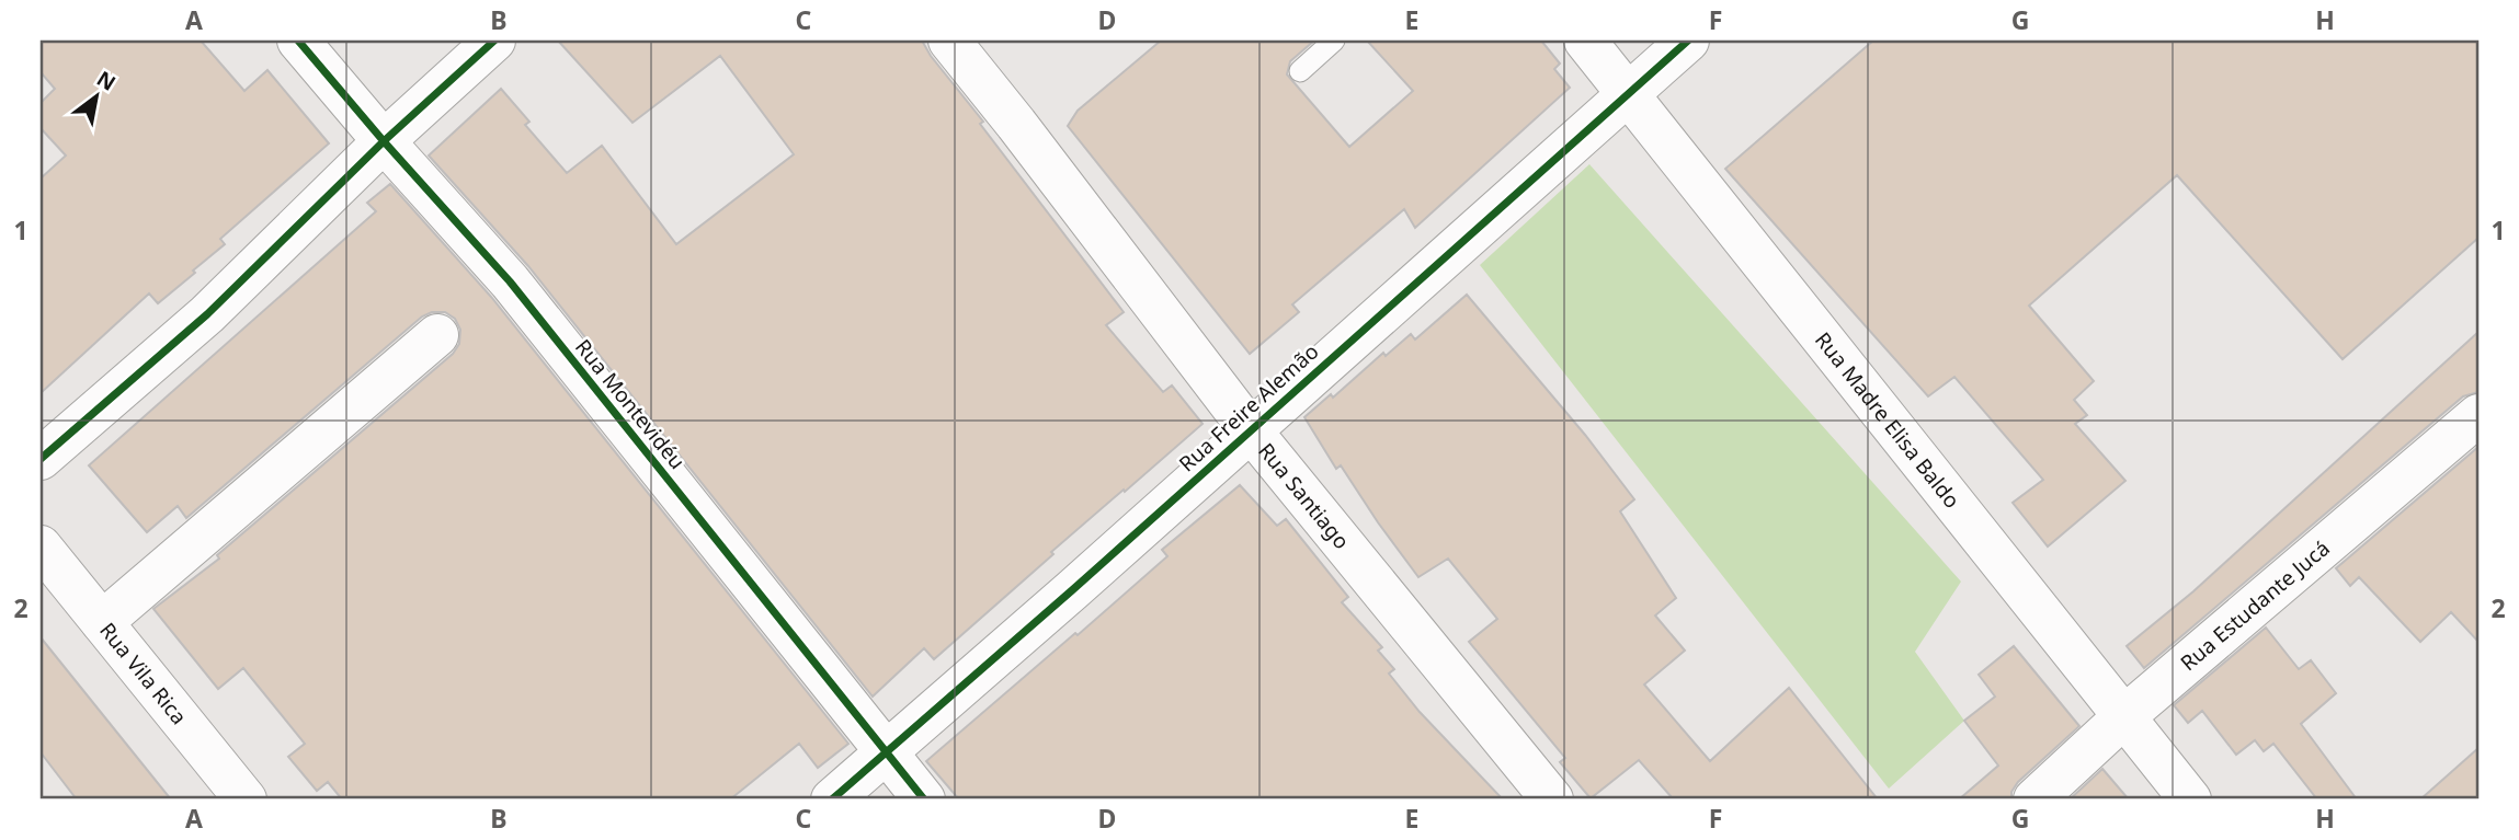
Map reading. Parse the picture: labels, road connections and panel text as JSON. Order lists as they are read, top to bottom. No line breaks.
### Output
{"streets":{"street":["Rua Montevidéu","Rua Freire Alemão","Rua Madre Elisa Baldo","Rua Santiago","Rua Estudante Jucá","Rua Vila Rica"]},"crossings":[["Rua Montevidéu","Rua Freire Alemão"],["Rua Freire Alemão","Rua Madre Elisa Baldo"],["Rua Freire Alemão","Rua Santiago"],["Rua Madre Elisa Baldo","Rua Estudante Jucá"]],"north":"top right","grid":{"columns":["A","B","C","D","E","F","G","H"],"rows":["1","2"]}}
